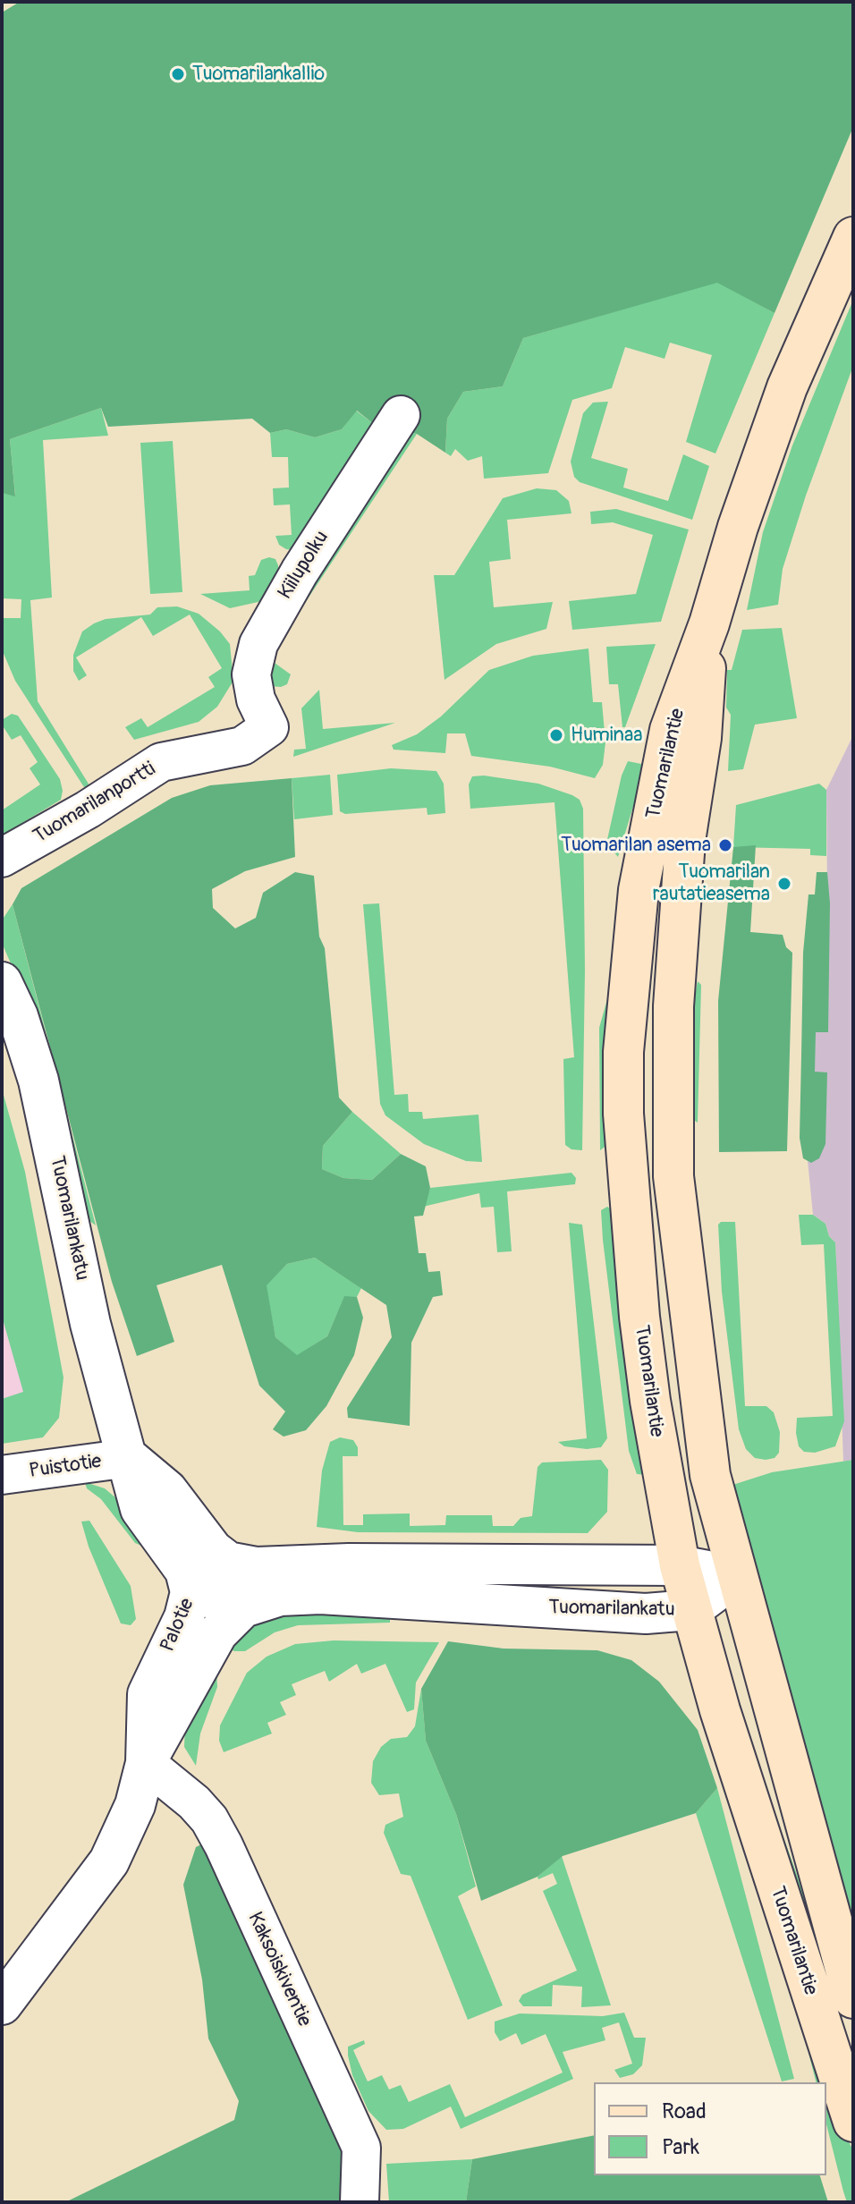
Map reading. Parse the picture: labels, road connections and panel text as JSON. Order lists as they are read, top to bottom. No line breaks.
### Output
{"streets":{"main road":["Tuomarilantie"],"street":["Kiilupolku","Tuomarilanportti","Tuomarilankatu","Puistotie","Palotie","Kaksoiskiventie"]},"crossings":[["Kiilupolku","Tuomarilanportti"],["Tuomarilantie","Tuomarilankatu"],["Tuomarilankatu","Puistotie"],["Tuomarilankatu","Palotie"],["Palotie","Kaksoiskiventie"]],"places":["Tuomarilankallio","Huminaa","Tuomarilan asema","Tuomarilan rautatieasema"],"legend":["Road","Park"]}
